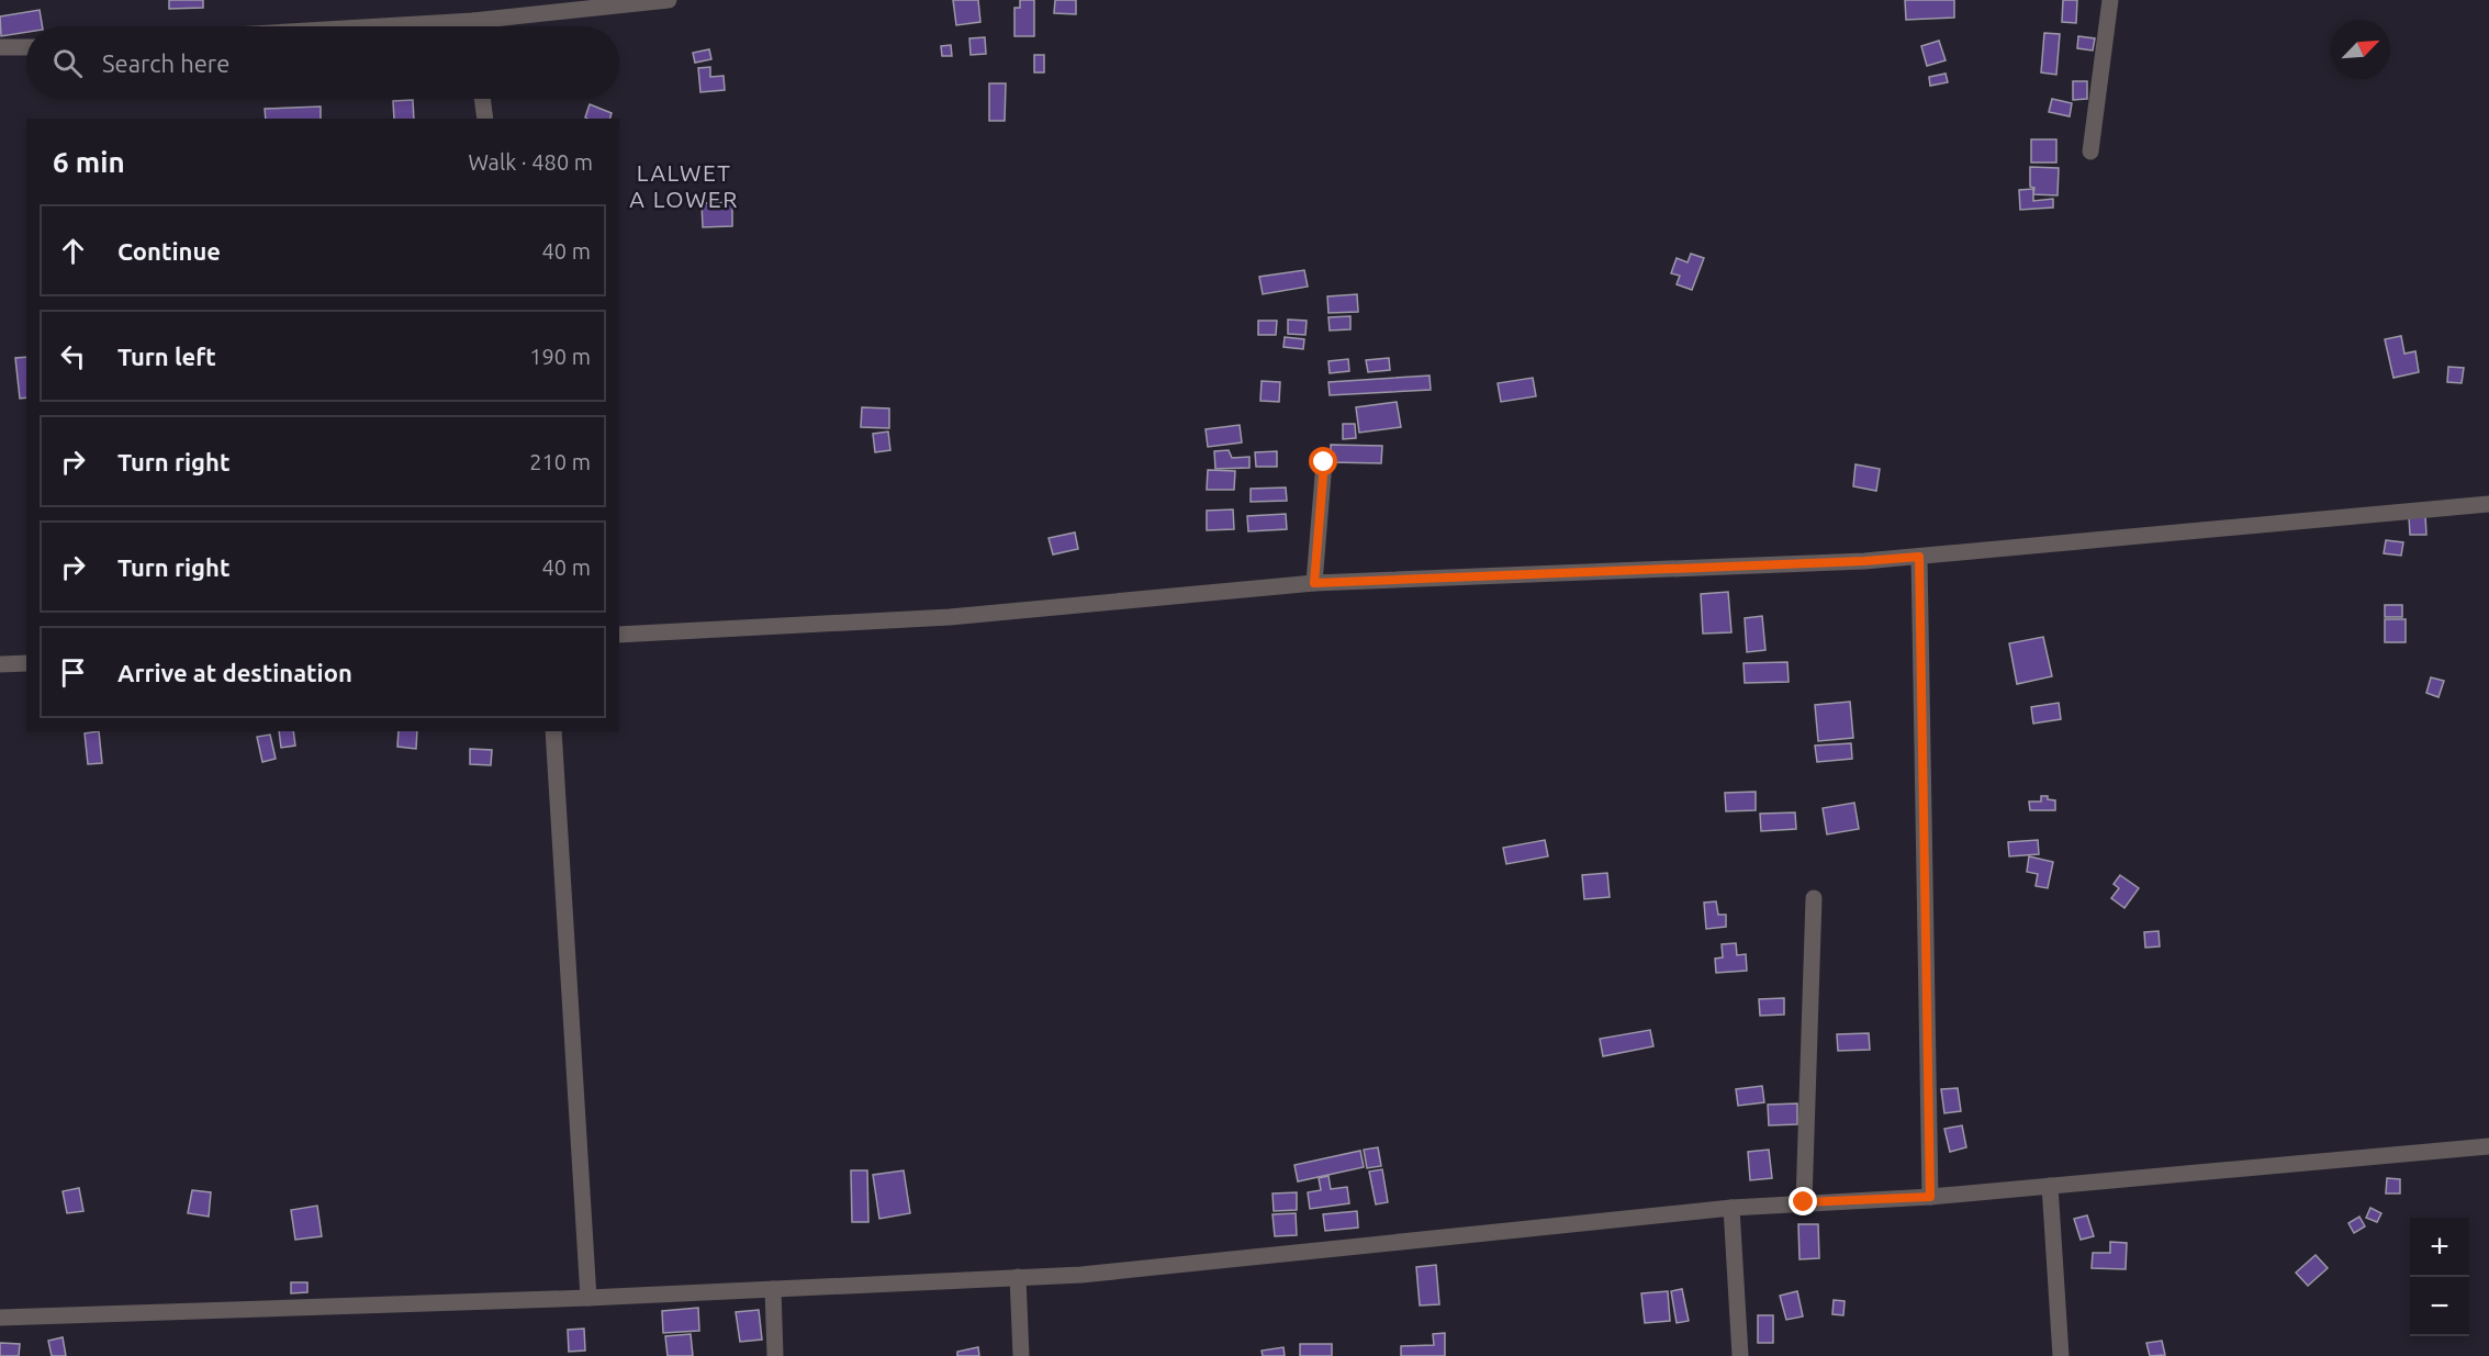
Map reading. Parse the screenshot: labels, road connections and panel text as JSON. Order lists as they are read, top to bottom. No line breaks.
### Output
{"districts":["LALWET A LOWER"],"north":"top right","page":{"search":"Search here","heading":["6 min","Walk · 480 m"],"list":[["Continue","40 m"],["Turn left","190 m"],["Turn right","210 m"],["Turn right","40 m"],"Arrive at destination"],"map_buttons":["+","−"]}}
